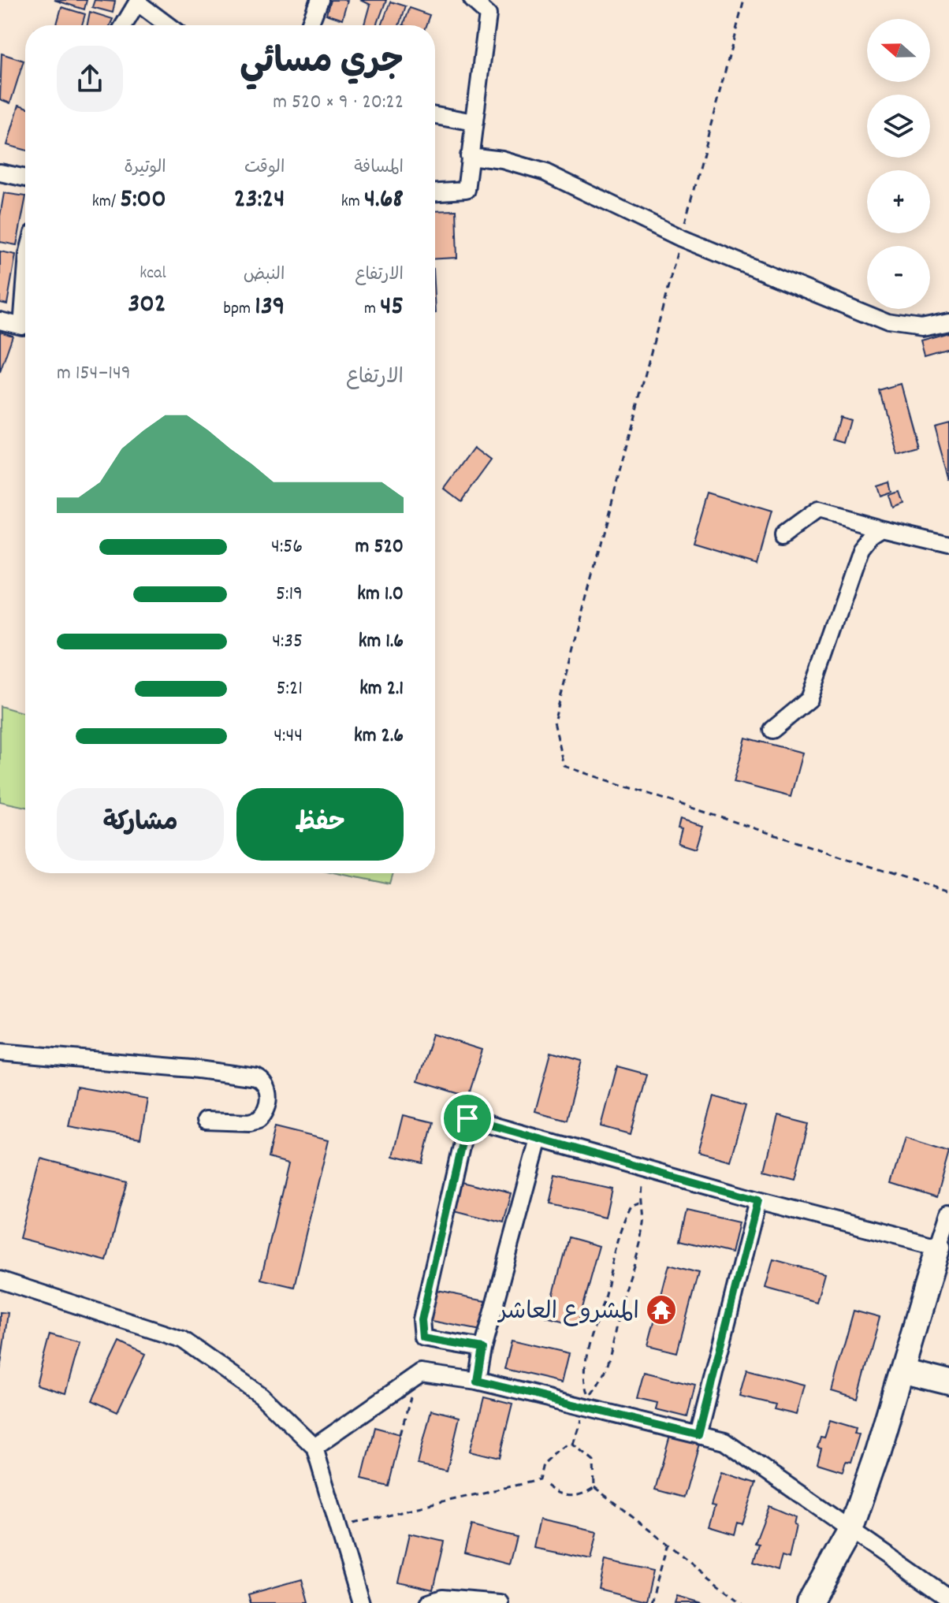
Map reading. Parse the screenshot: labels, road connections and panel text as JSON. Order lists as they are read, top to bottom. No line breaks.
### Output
{"places":{"temple":["المشروع العاشر"]},"north":"left","page":{"map_buttons":["+","−"],"heading":["جري مسائي","20:22 · 9 × 520 m"],"stats":[["المسافة","4.68 km"],["الوقت","23:24"],["الوتيرة","5:00 /km"],["الارتفاع","45 m"],["النبض","139 bpm"],["kcal","302"]],"chart":["الارتفاع","149–154 m"],"list":[{"name":"520 m","note":"4:56"},{"name":"1.0 km","note":"5:19"},{"name":"1.6 km","note":"4:35"},{"name":"2.1 km","note":"5:21"},{"name":"2.6 km","note":"4:44"}],"buttons":["حفظ","مشاركة"]}}
